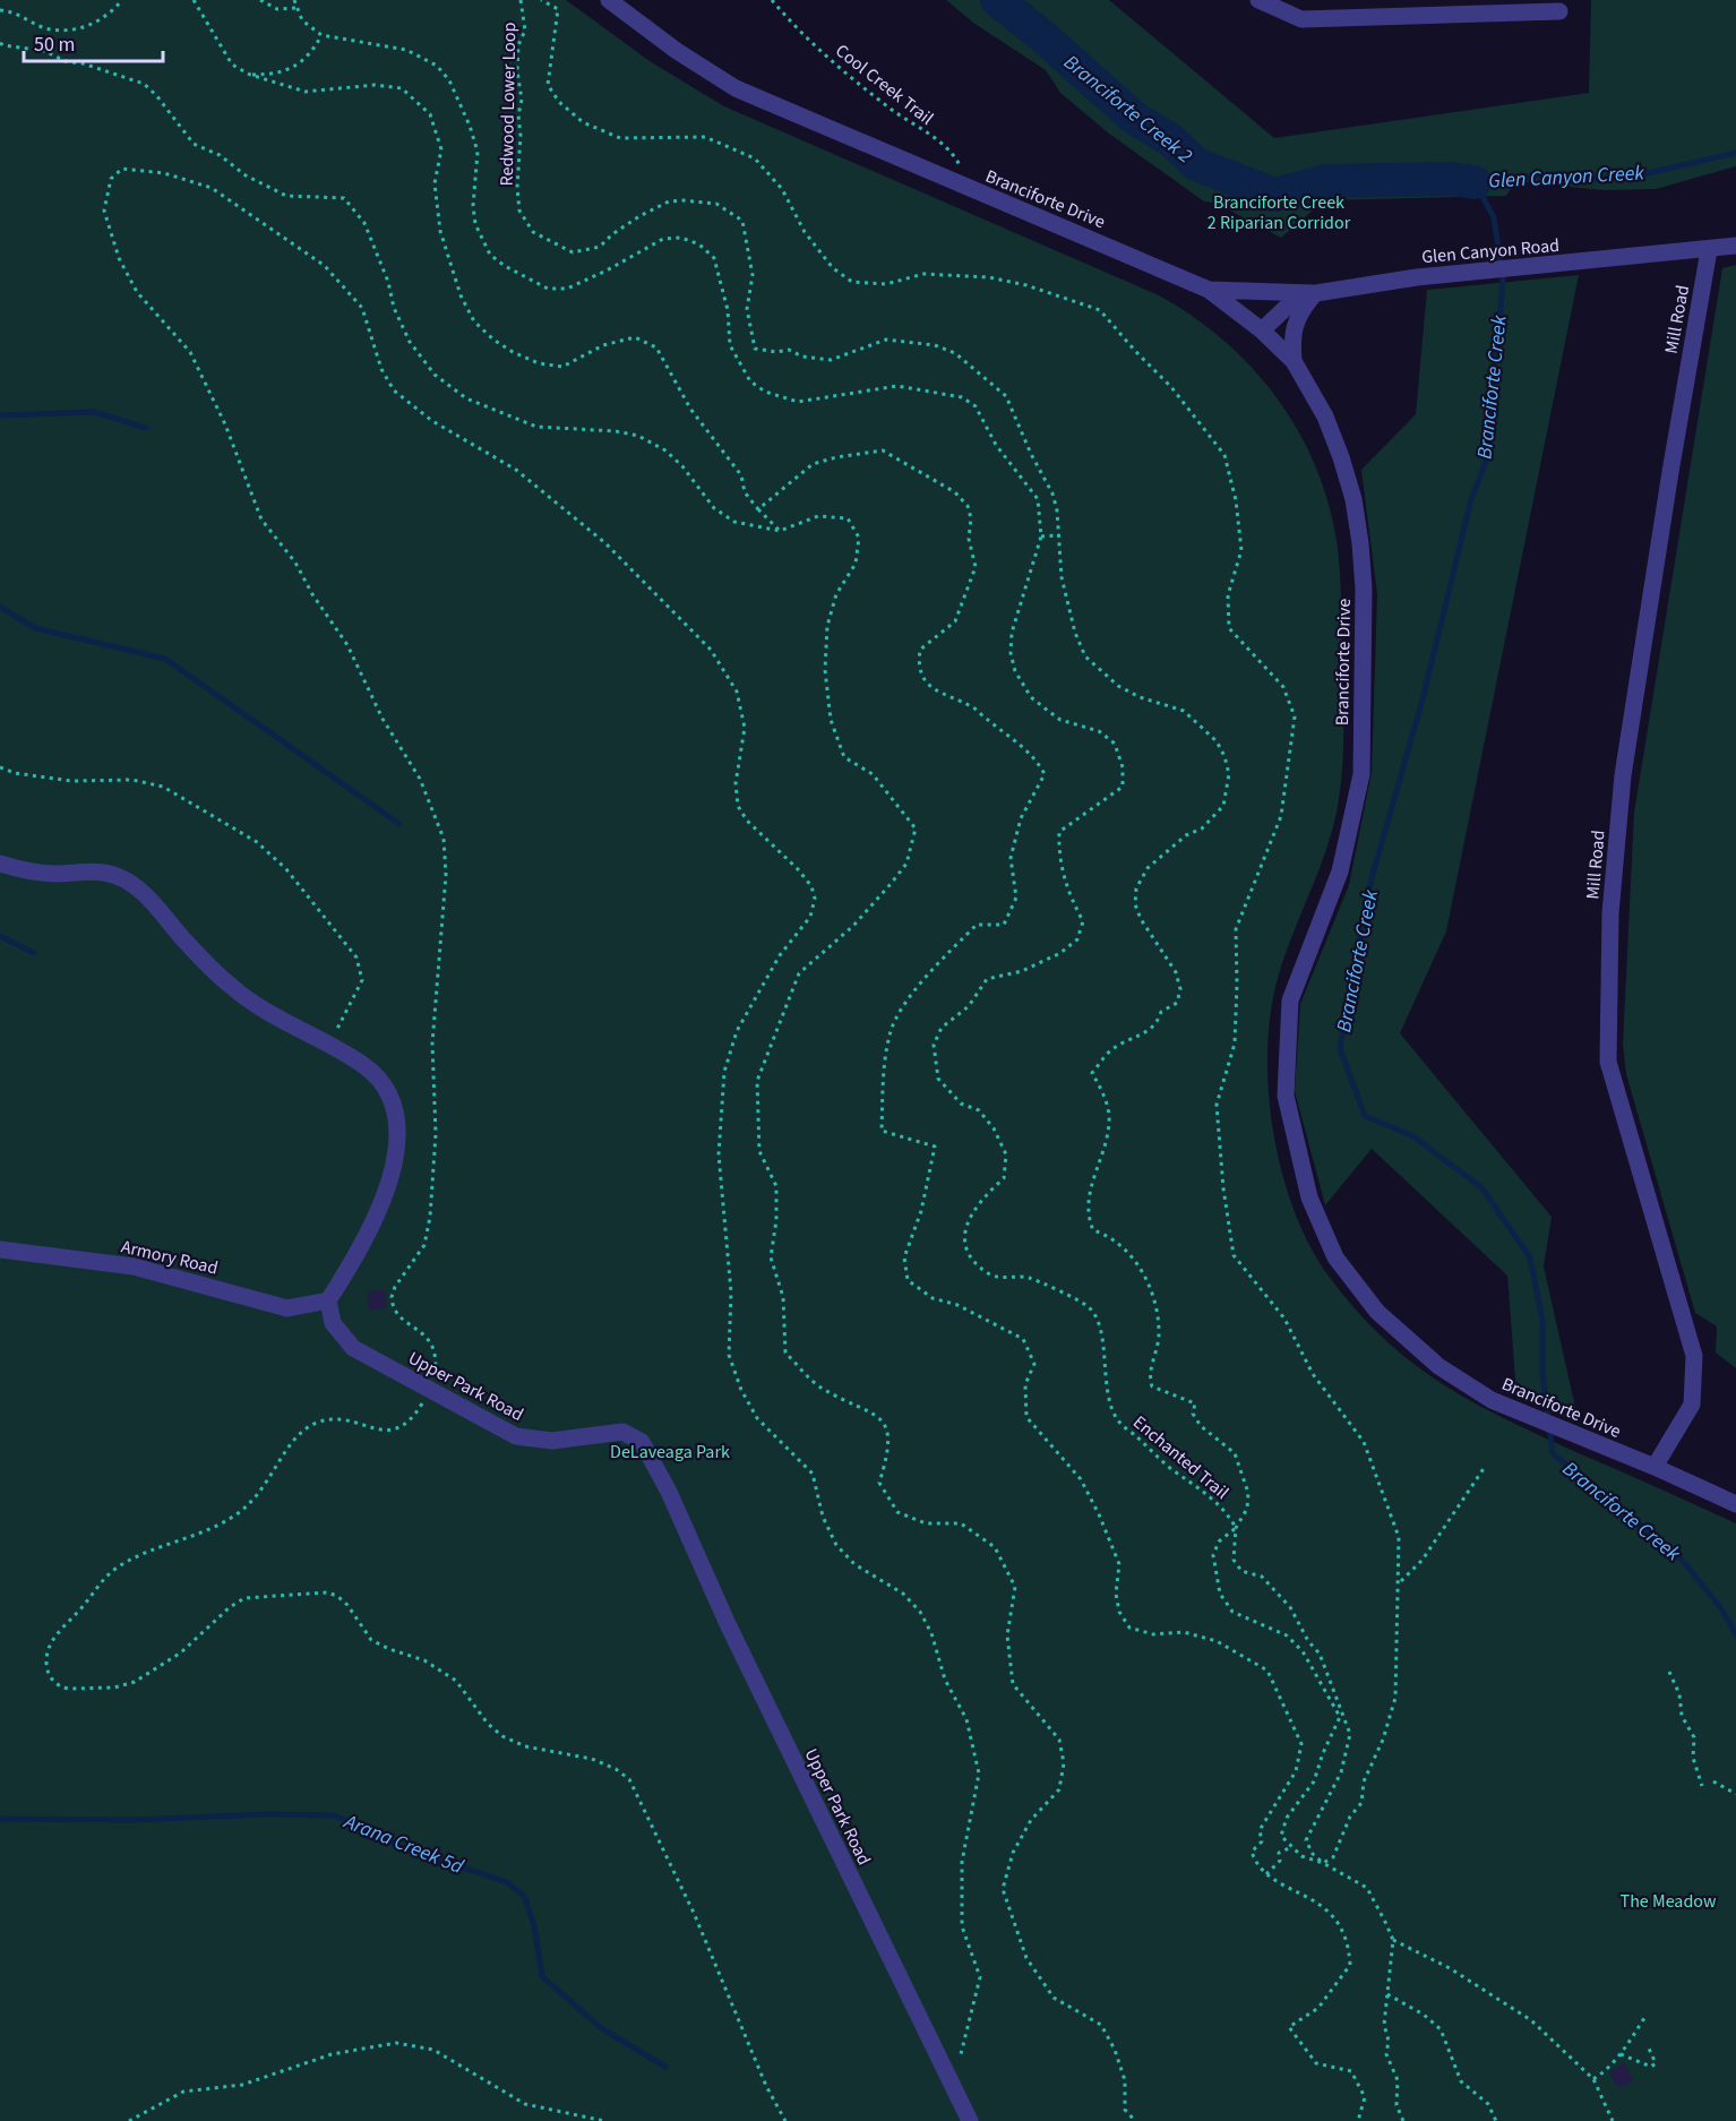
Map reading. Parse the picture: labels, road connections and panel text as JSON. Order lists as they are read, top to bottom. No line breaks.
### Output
{"streets":{"street":["Branciforte Drive","Glen Canyon Road","Mill Road","Armory Road","Upper Park Road"],"path":["Cool Creek Trail","Redwood Lower Loop","Enchanted Trail"]},"crossings":[["Cool Creek Trail","Branciforte Drive"],["Redwood Lower Loop","Enchanted Trail"],["Branciforte Drive","Glen Canyon Road"],["Branciforte Drive","Mill Road"],["Glen Canyon Road","Mill Road"],["Armory Road","Upper Park Road"]],"water":["Branciforte Creek 2","Glen Canyon Creek","Branciforte Creek","Arana Creek 5d"],"parks":["Branciforte Creek 2 Riparian Corridor","DeLaveaga Park","The Meadow"],"scale_bar":"50 m"}
